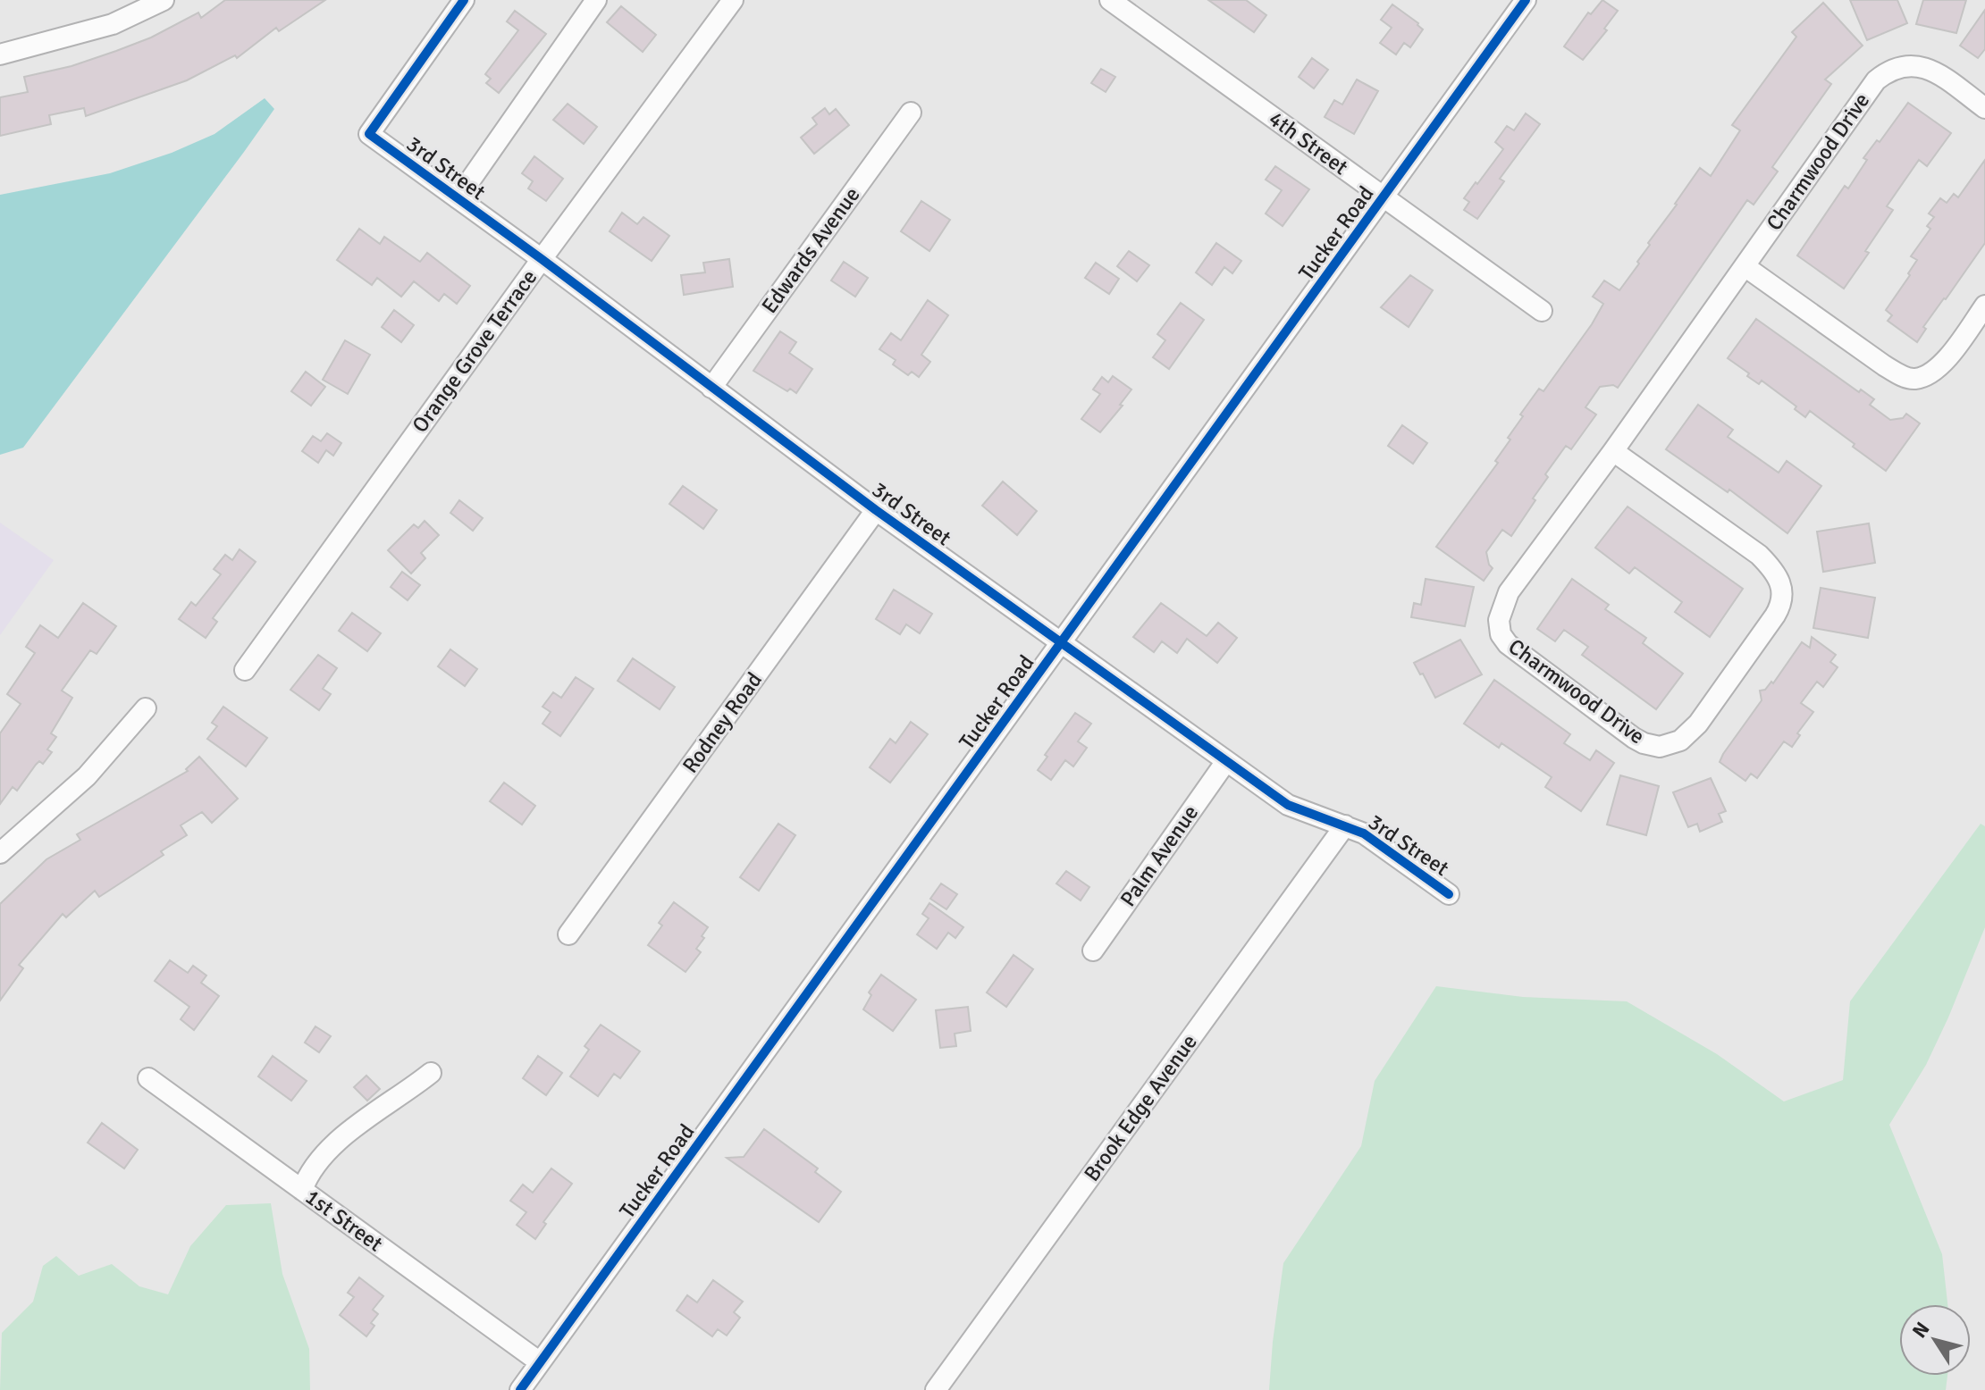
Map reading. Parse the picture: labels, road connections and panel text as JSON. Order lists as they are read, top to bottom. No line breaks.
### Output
{"streets":{"street":["4th Street","Charmwood Drive","3rd Street","Tucker Road","Edwards Avenue","Orange Grove Terrace","Rodney Road","Palm Avenue","Brook Edge Avenue","1st Street"]},"crossings":[["4th Street","Tucker Road"],["3rd Street","Tucker Road"],["3rd Street","Edwards Avenue"],["3rd Street","Orange Grove Terrace"],["3rd Street","Rodney Road"],["3rd Street","Palm Avenue"],["3rd Street","Brook Edge Avenue"],["Tucker Road","1st Street"]],"north":"top left"}
